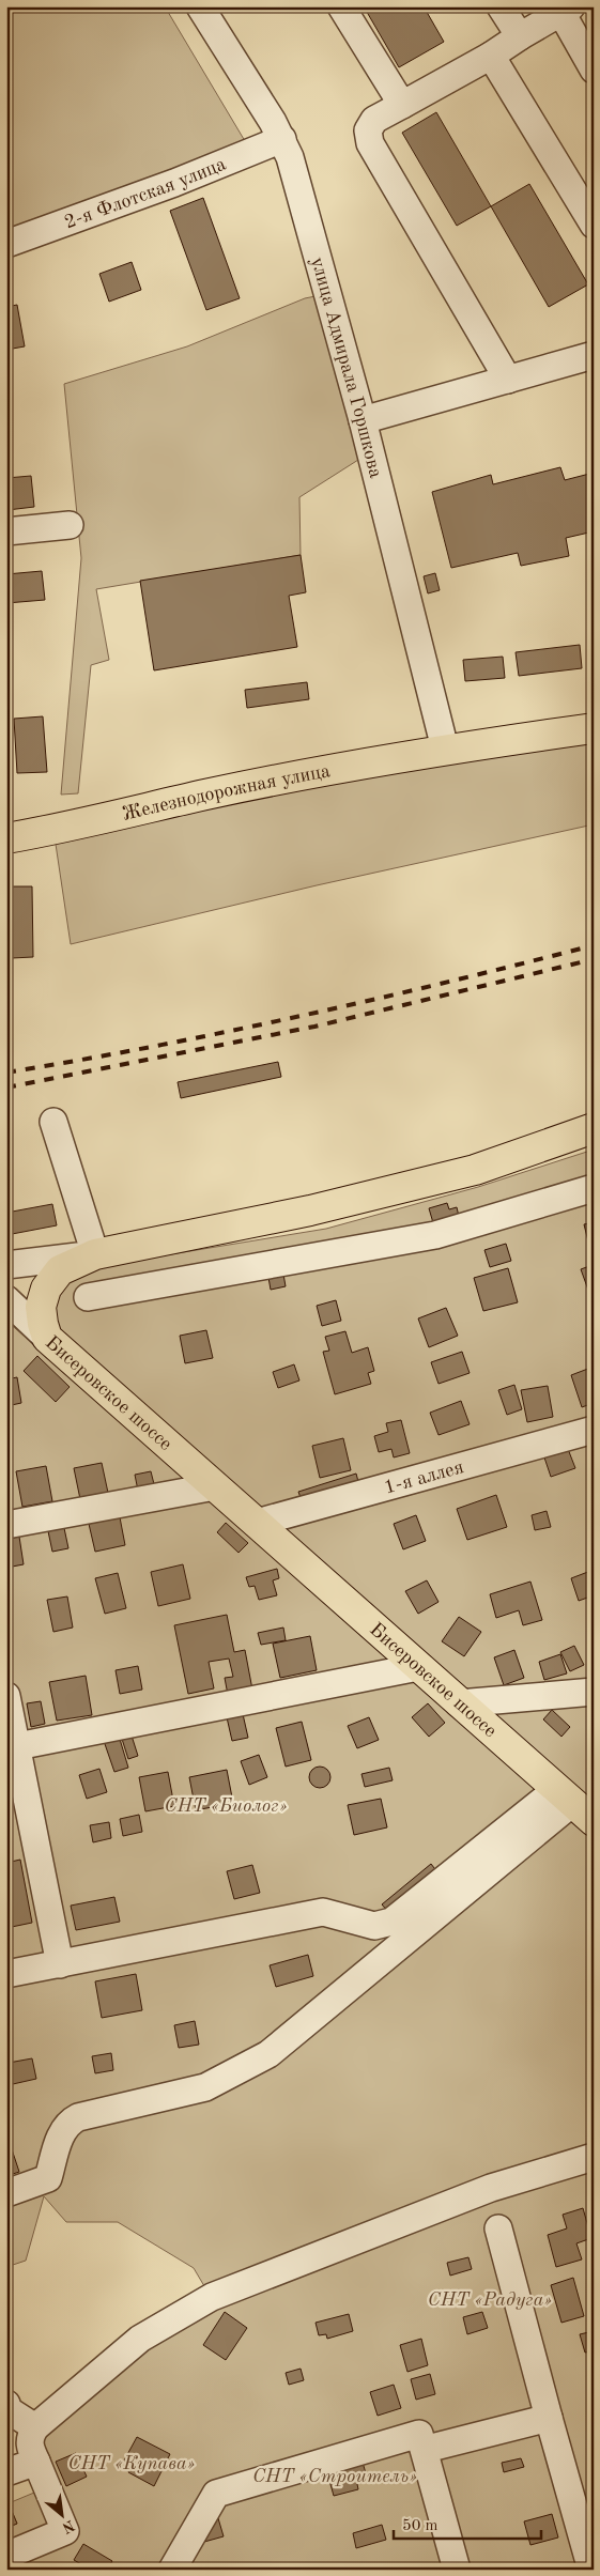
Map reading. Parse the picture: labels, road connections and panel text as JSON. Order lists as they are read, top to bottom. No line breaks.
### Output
{"streets":{"main road":["Железнодорожная улица","Бисеровское шоссе"],"street":["2-я Флотская улица","улица Адмирала Горшкова","1-я аллея"]},"crossings":[["2-я Флотская улица","улица Адмирала Горшкова"],["улица Адмирала Горшкова","Железнодорожная улица"],["Бисеровское шоссе","1-я аллея"]],"parks":["СНТ «Биолог»","СНТ «Радуга»","СНТ «Купава»","СНТ «Строитель»"],"scale_bar":"50 m","north":"bottom right"}
